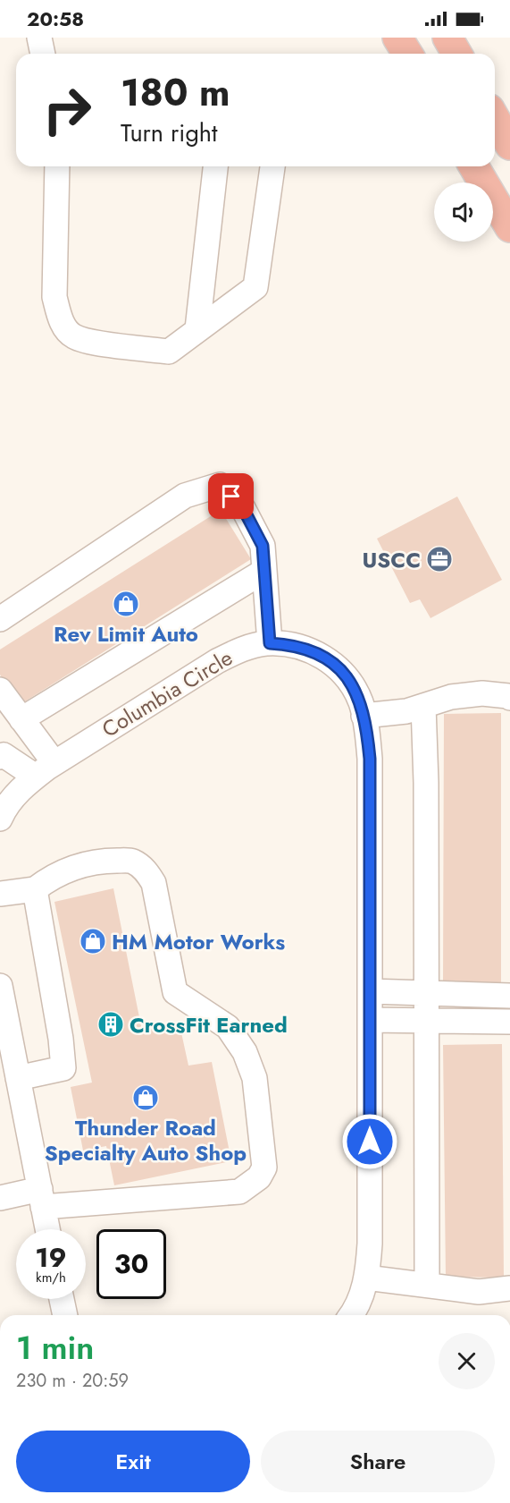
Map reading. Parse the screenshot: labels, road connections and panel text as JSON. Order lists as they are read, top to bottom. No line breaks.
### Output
{"streets":{"street":["Columbia Circle"]},"places":{"office":["USCC"],"shop":["Rev Limit Auto","HM Motor Works","Thunder Road Specialty Auto Shop"],"building":["CrossFit Earned"]},"page":{"status":"20:58","turn":["180 m","Turn right"],"speed":"19 km/h","limit":"30","heading":["1 min","230 m · 20:59"],"buttons":["Exit","Share"]}}
